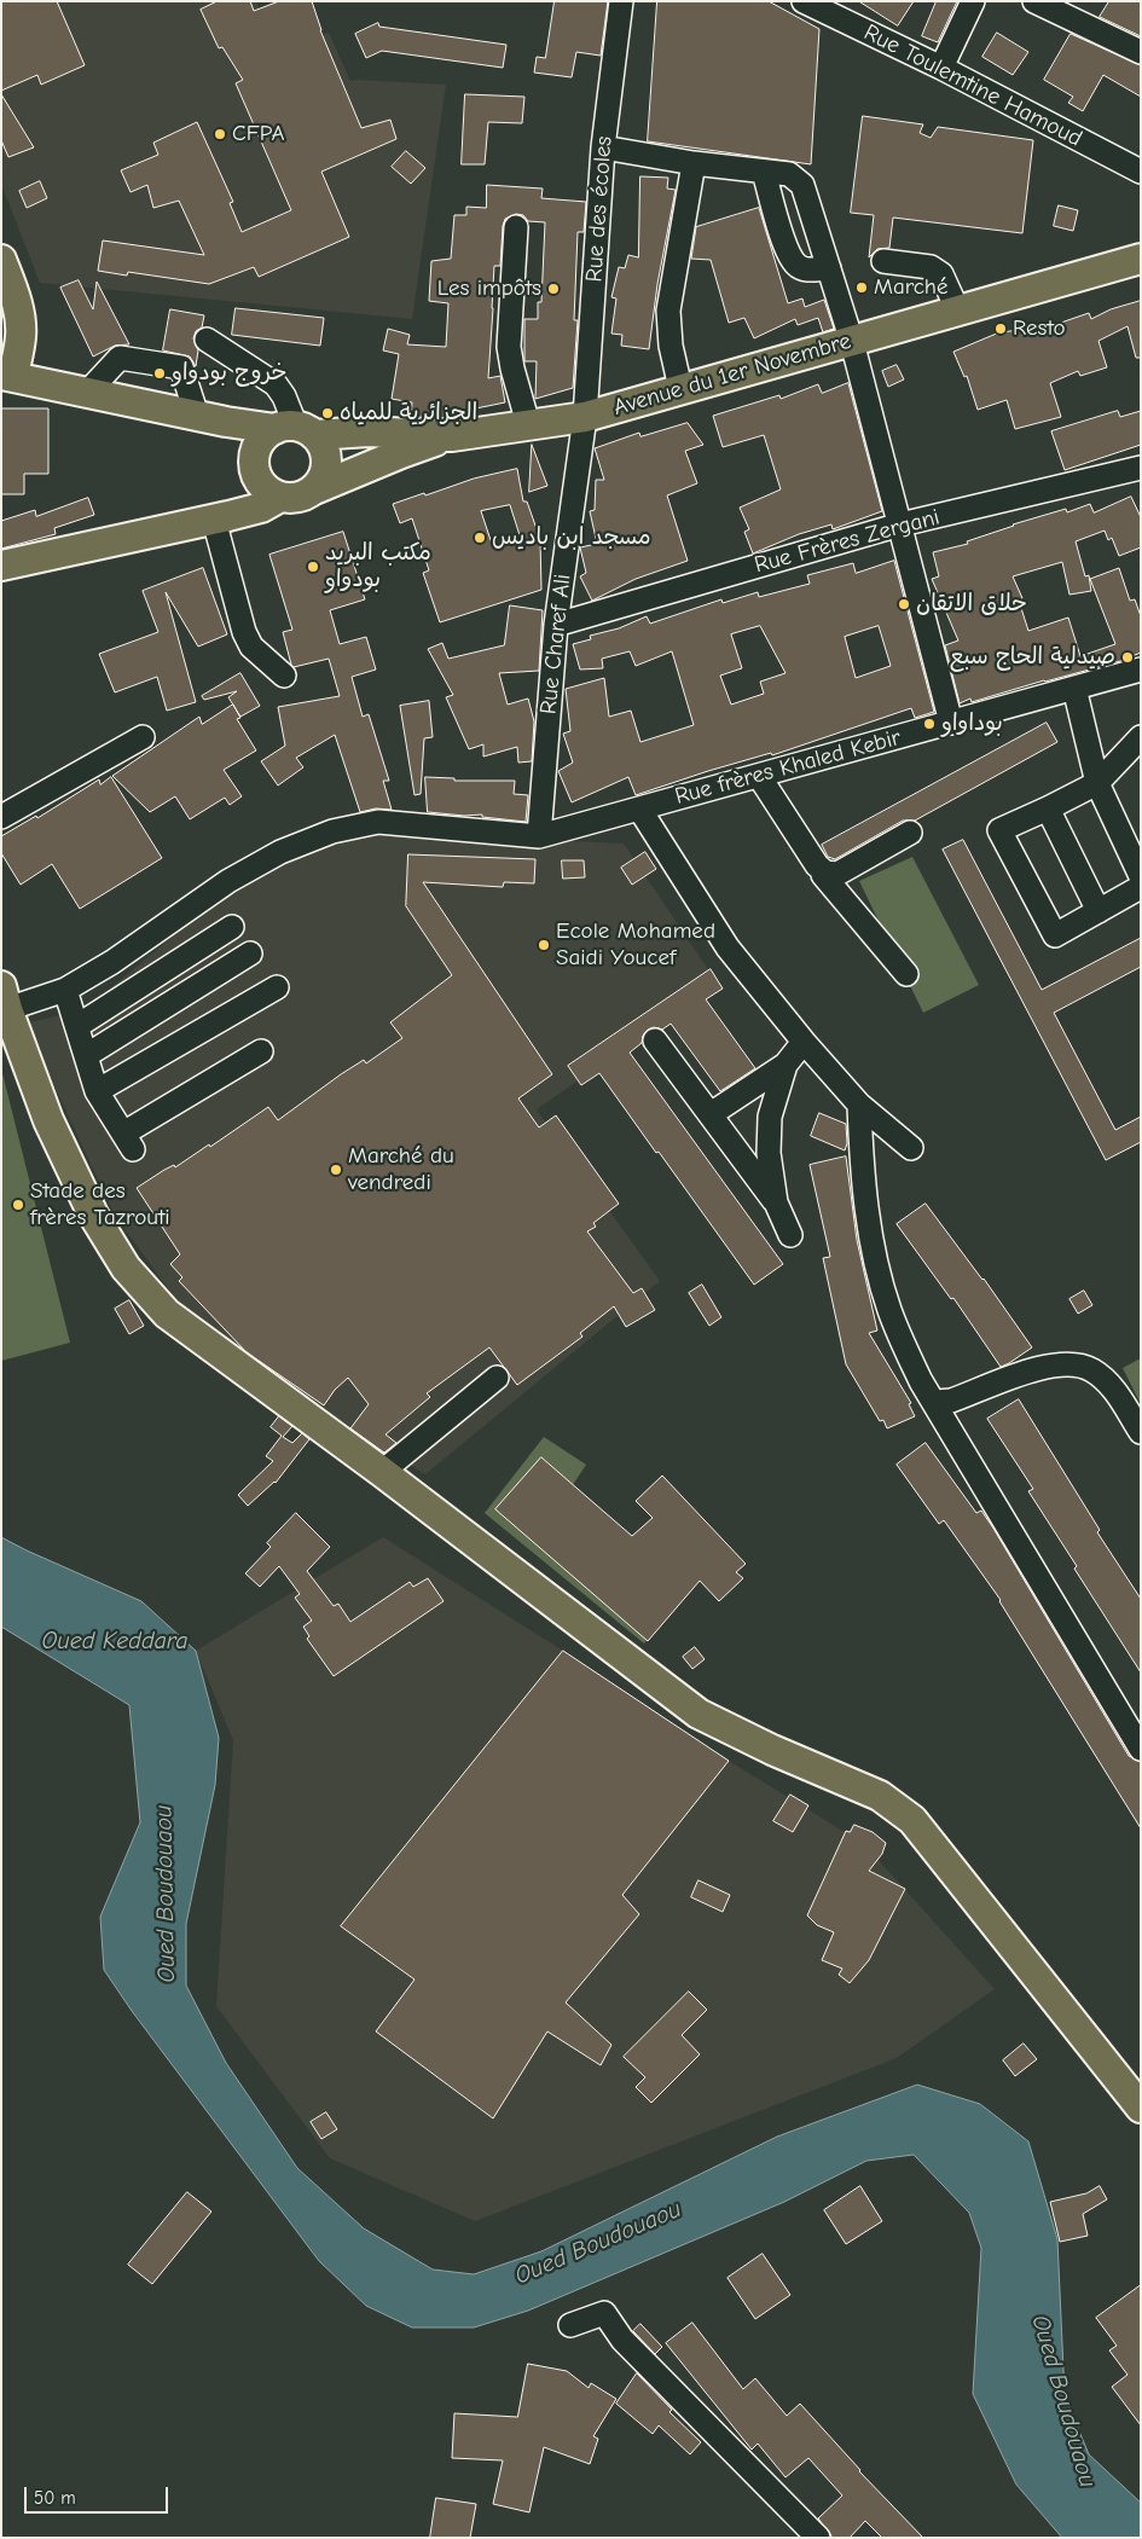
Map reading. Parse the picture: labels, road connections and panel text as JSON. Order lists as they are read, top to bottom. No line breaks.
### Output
{"streets":{"main road":["Avenue du 1er Novembre"],"street":["Rue Toulemtine Hamoud","Rue des écoles","Rue Frères Zergani","Rue Charef Ali","Rue frères Khaled Kebir"]},"crossings":[["Rue des écoles","Avenue du 1er Novembre"],["Rue des écoles","Rue Charef Ali"],["Avenue du 1er Novembre","Rue Charef Ali"],["Rue Frères Zergani","Rue Charef Ali"],["Rue Charef Ali","Rue frères Khaled Kebir"]],"water":["Oued Keddara","Oued Boudouaou"],"places":["CFPA","Marché","Les impôts","Resto","خروج بودواو","الجزائرية للمياه","مسجد ابن باديس","مكتب البريد بودواو","حلاق الاتقان","صيدلية الحاج سبع","بوداواو","Ecole Mohamed Saidi Youcef","Marché du vendredi","Stade des frères Tazrouti"],"scale_bar":"50 m"}
